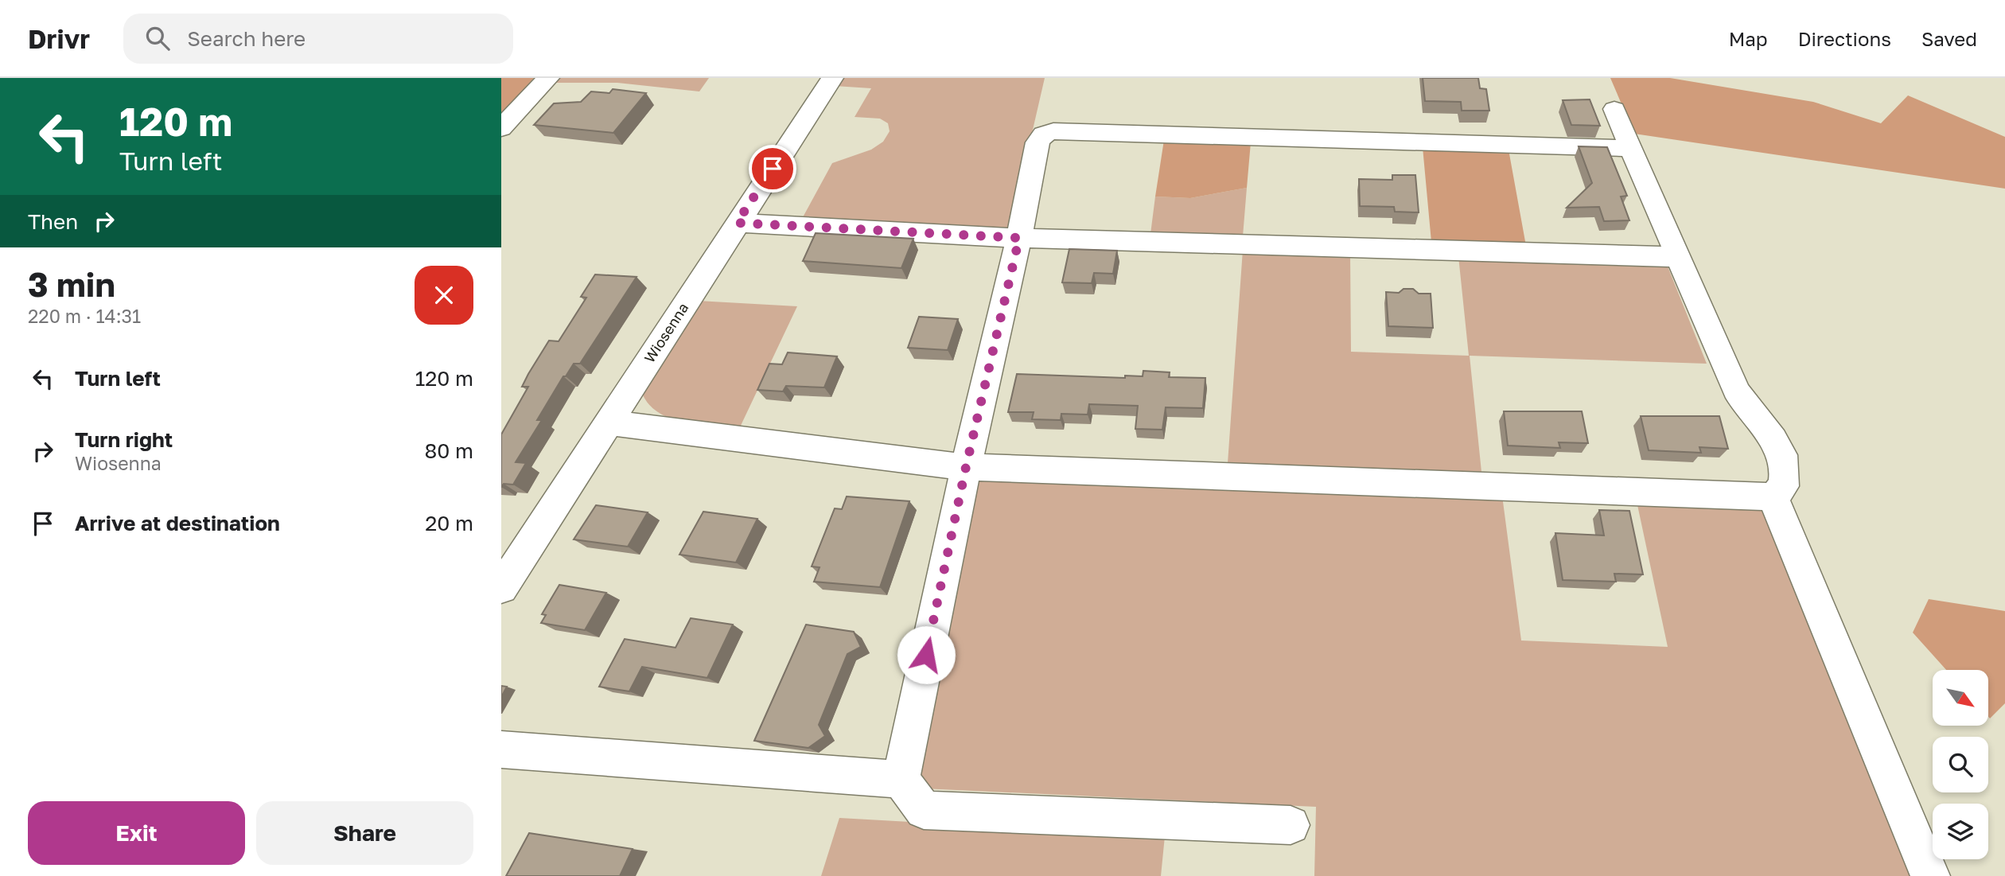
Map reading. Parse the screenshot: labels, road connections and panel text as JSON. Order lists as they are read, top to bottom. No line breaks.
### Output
{"streets":{"street":["Wiosenna"]},"north":"bottom right","page":{"header":"Drivr","search":"Search here","nav":["Map","Directions","Saved"],"turn":["120 m","Turn left"],"then":"Then","heading":["3 min","220 m · 14:31"],"list":[{"name":"Turn left","value":"120 m"},{"name":"Turn right","note":"Wiosenna","value":"80 m"},{"name":"Arrive at destination","value":"20 m"}],"buttons":["Exit","Share"]}}
